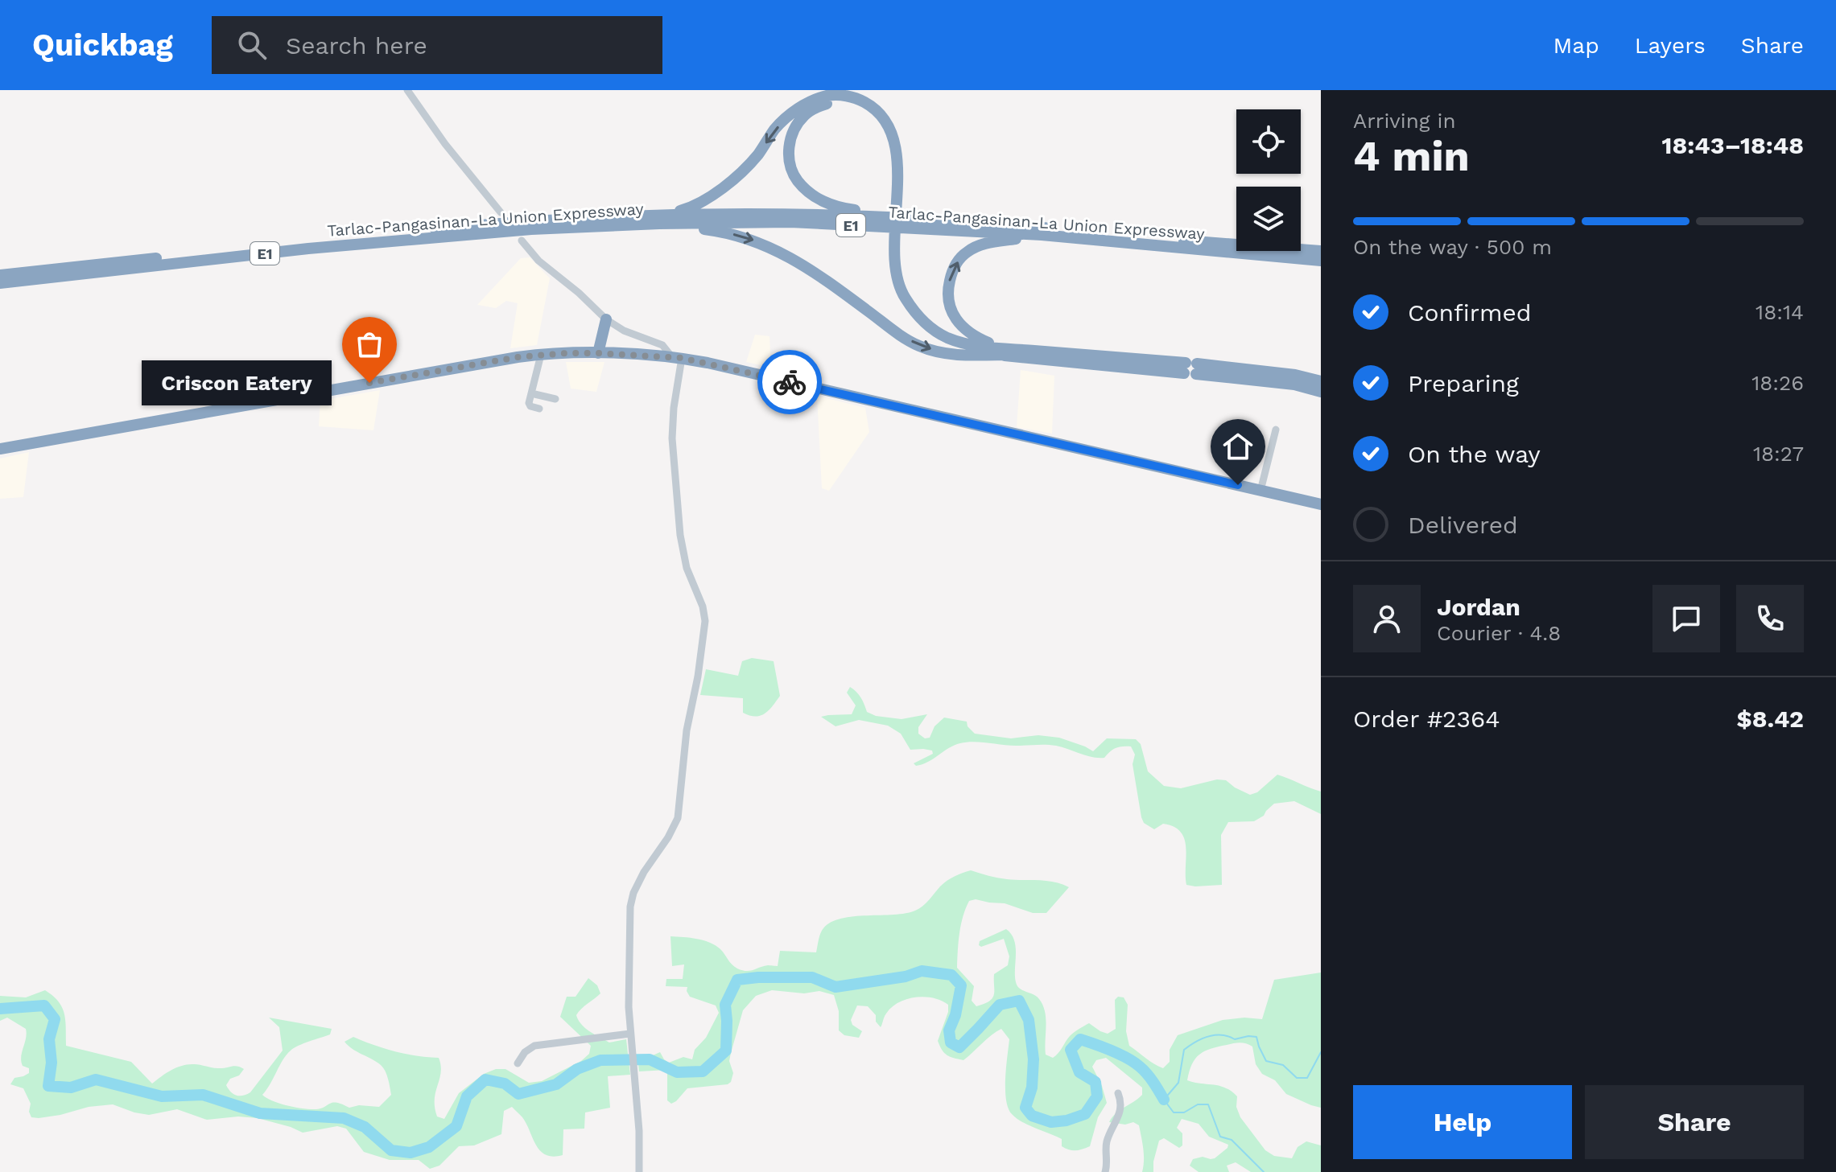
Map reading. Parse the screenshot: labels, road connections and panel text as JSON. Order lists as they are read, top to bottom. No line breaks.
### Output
{"streets":{"highway":["Tarlac-Pangasinan-La Union Expressway","E1"]},"places":["Criscon Eatery"],"page":{"header":"Quickbag","search":"Search here","nav":["Map","Layers","Share"],"heading":["4 min","Arriving in","18:43–18:48"],"panel":["Jordan","Courier · 4.8","Order #2364","$8.42"],"bar":"On the way · 500 m","list":[["Confirmed","18:14"],["Preparing","18:26"],["On the way","18:27"],"Delivered"],"bubble":"Criscon Eatery","buttons":["Help","Share"]}}
